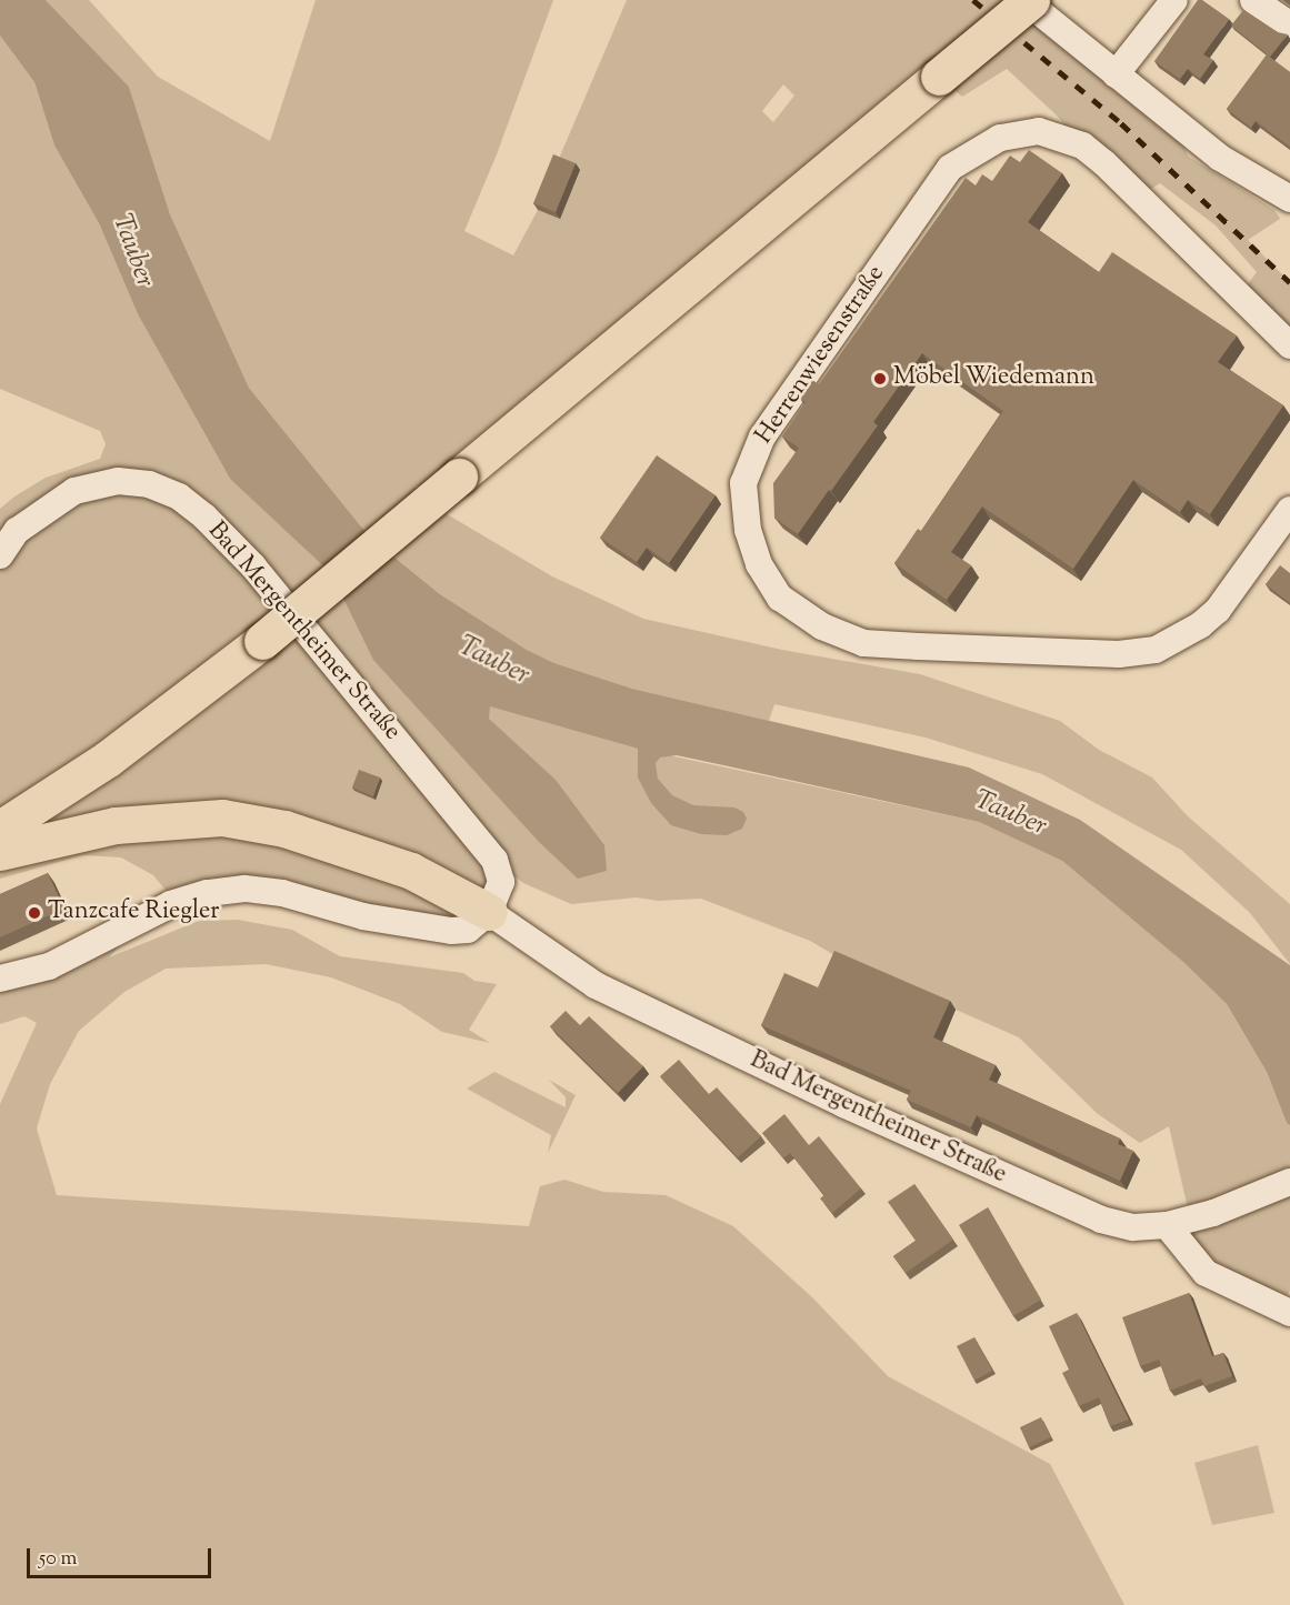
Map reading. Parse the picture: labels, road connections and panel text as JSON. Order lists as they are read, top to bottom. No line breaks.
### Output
{"streets":{"street":["Herrenwiesenstraße","Bad Mergentheimer Straße"]},"water":["Tauber"],"places":["Möbel Wiedemann","Tanzcafe Riegler"],"scale_bar":"50 m"}
